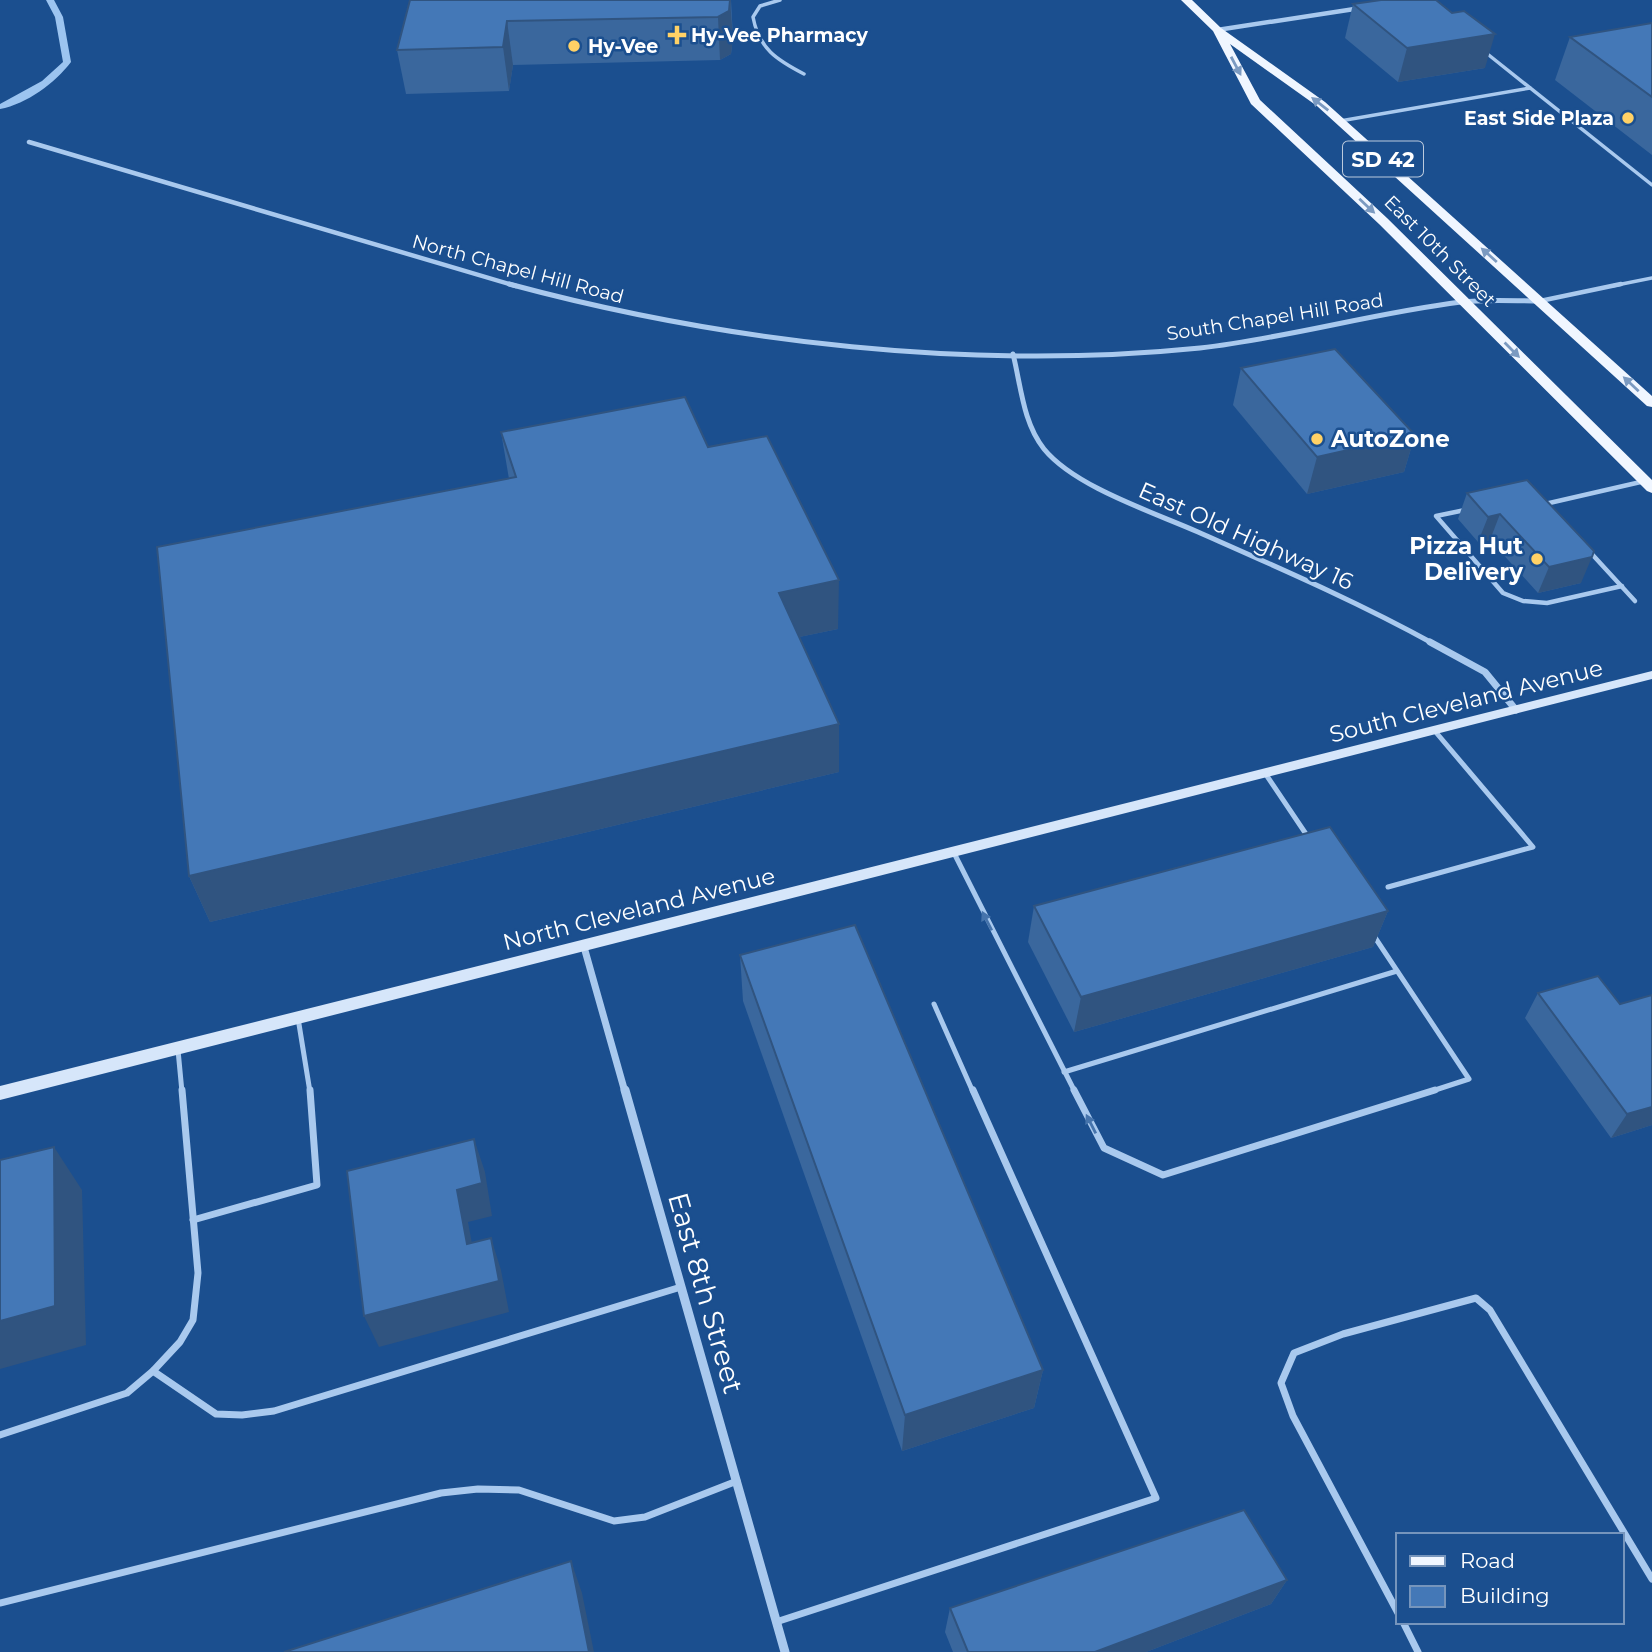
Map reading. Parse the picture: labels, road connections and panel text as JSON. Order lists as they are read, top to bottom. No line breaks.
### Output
{"streets":{"main road":["SD 42","East 10th Street"],"street":["North Chapel Hill Road","South Chapel Hill Road","East Old Highway 16","South Cleveland Avenue","North Cleveland Avenue","East 8th Street"]},"crossings":[["East 10th Street","South Chapel Hill Road"],["North Chapel Hill Road","South Chapel Hill Road"],["North Chapel Hill Road","East Old Highway 16"],["South Chapel Hill Road","East Old Highway 16"],["East Old Highway 16","South Cleveland Avenue"],["South Cleveland Avenue","North Cleveland Avenue"],["North Cleveland Avenue","East 8th Street"]],"places":{"health":["Hy-Vee Pharmacy"],"other":["Hy-Vee","East Side Plaza","AutoZone","Pizza Hut Delivery"]},"legend":["Road","Building"]}
